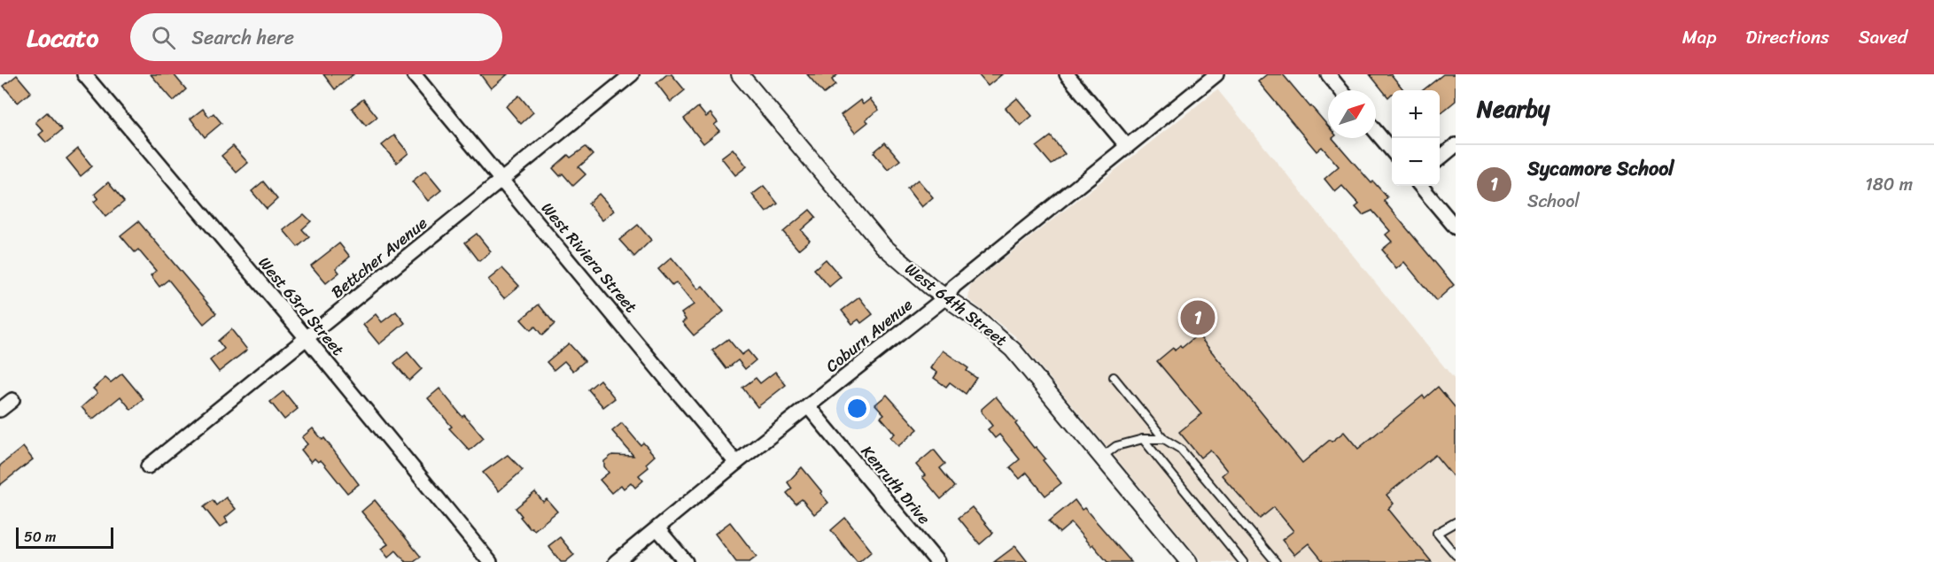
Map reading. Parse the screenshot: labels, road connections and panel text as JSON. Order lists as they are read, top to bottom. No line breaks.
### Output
{"streets":{"street":["Bettcher Avenue","West Riviera Street","West 64th Street","West 63rd Street","Coburn Avenue","Kenruth Drive"]},"crossings":[["Bettcher Avenue","West Riviera Street"],["Bettcher Avenue","West 63rd Street"],["West Riviera Street","Coburn Avenue"],["West 64th Street","Coburn Avenue"],["Coburn Avenue","Kenruth Drive"]],"scale_bar":"50 m","north":"top right","page":{"header":"Locato","search":"Search here","nav":["Map","Directions","Saved"],"heading":"Nearby","map_buttons":["+","−"],"list":[{"mark":"1","name":"Sycamore School","note":"School","value":"180 m"}],"pins":"1","scale":"50 m"}}
